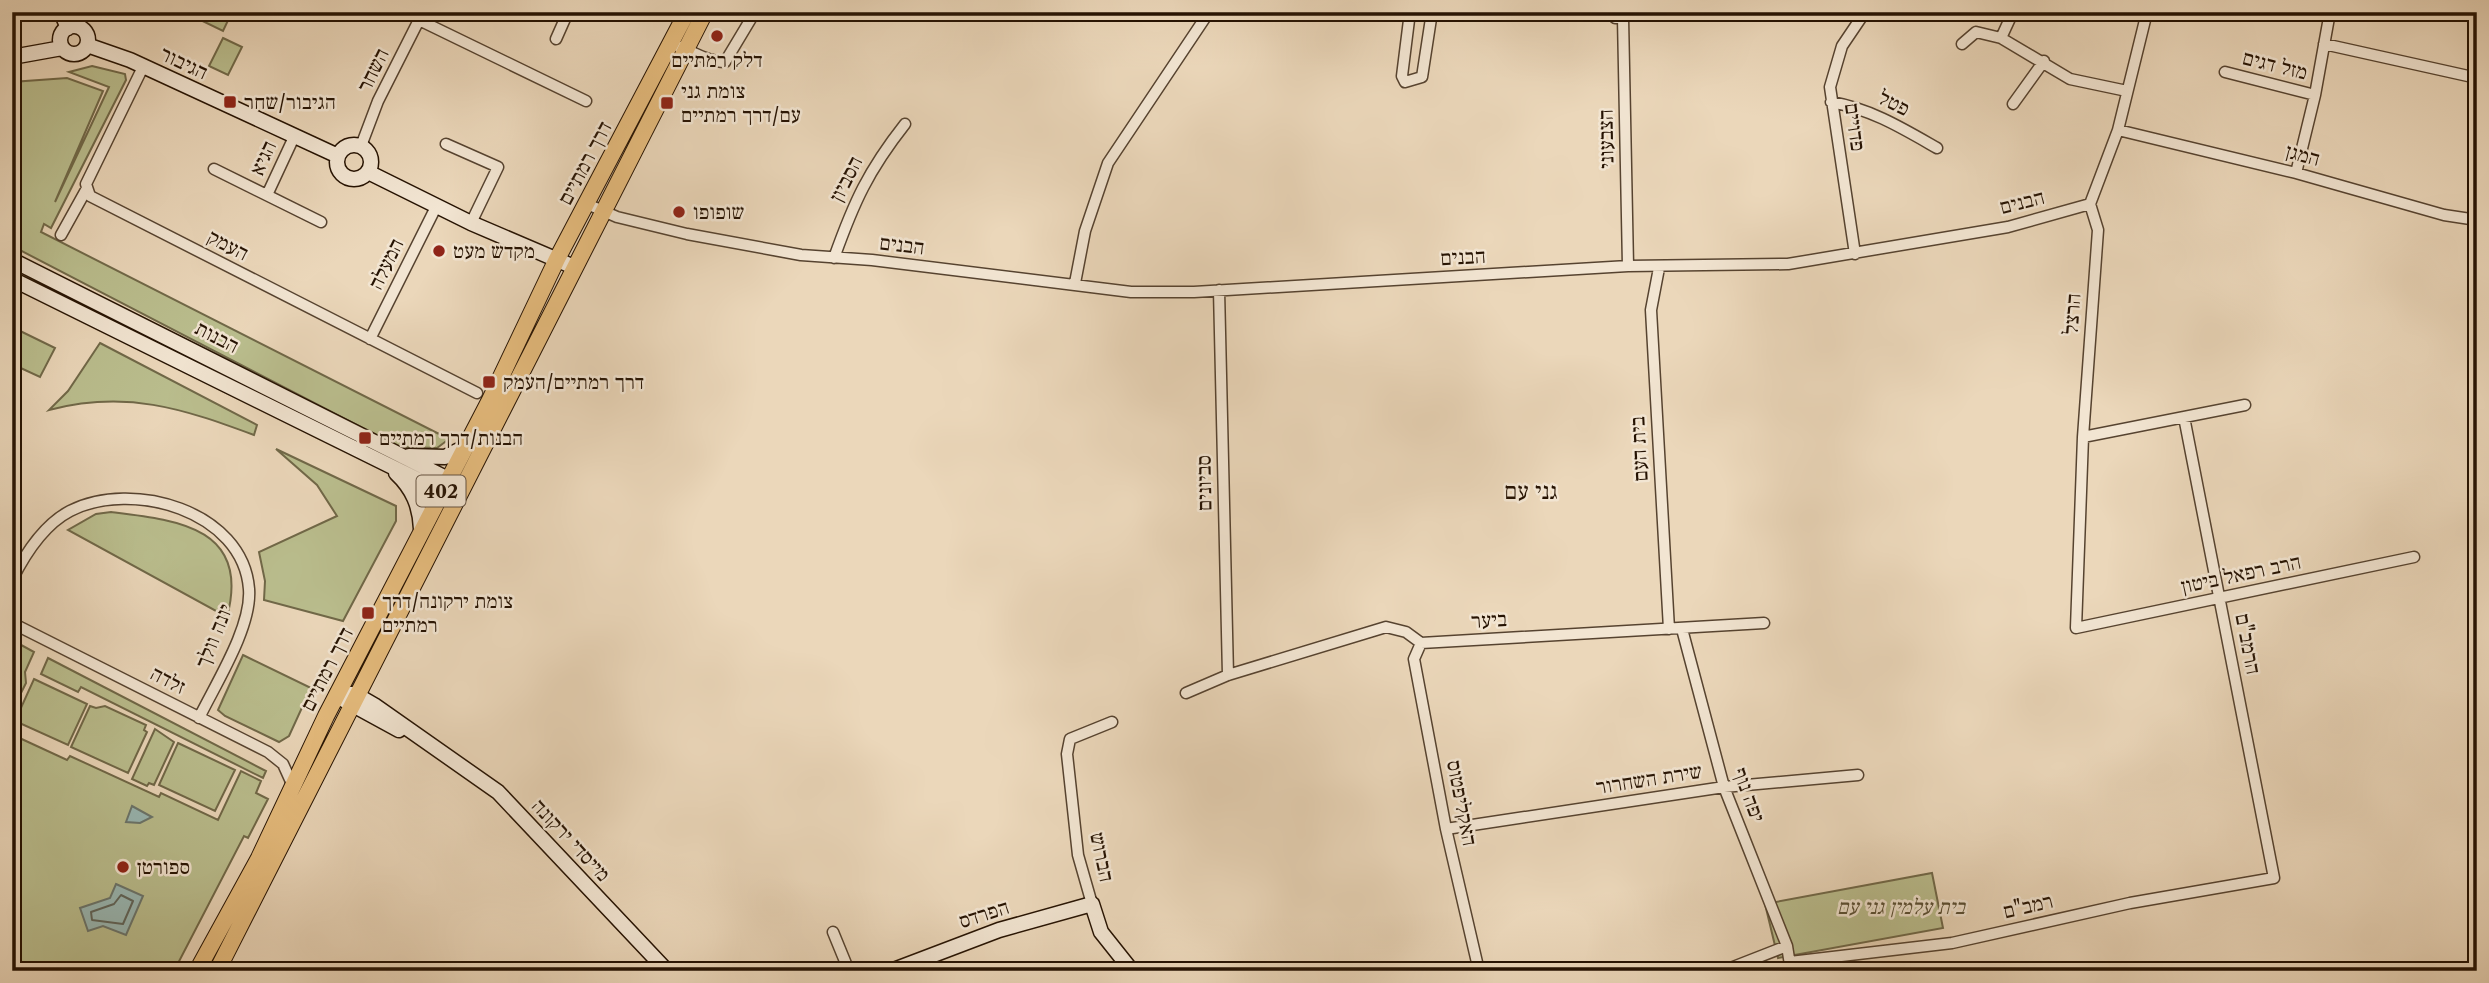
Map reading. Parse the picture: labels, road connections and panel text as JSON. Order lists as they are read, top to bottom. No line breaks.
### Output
{"streets":{"main road":["דרך רמתיים","402"],"street":["הגיבור","מזל דגים","השחר","פטל","פדויים","הצבעוני","המגן","הגיא","הסביון","הבנים","העמק","המעלה","הרצל","הבנות","בית העם","סביונים","הרב רפאל ביטון","ביער","יונה וולך","הרמב\"ם","זלדה","שירת השחרור","יפה נוף","האקליפטוס","מייסדי ירקונה","הברוש","רמב\"ם","הפרדס"]},"crossings":[["הגיבור","השחר"],["הגיבור","הגיא"],["פטל","פדויים"],["פדויים","הבנים"],["הצבעוני","הבנים"],["דרך רמתיים","הבנים"],["דרך רמתיים","הבנות"],["דרך רמתיים","זלדה"],["דרך רמתיים","מייסדי ירקונה"],["הסביון","הבנים"],["הבנים","הרצל"],["הבנים","בית העם"],["הבנים","סביונים"],["העמק","המעלה"],["הרצל","הרב רפאל ביטון"],["בית העם","ביער"],["סביונים","ביער"],["הרב רפאל ביטון","הרמב\"ם"],["ביער","יפה נוף"],["ביער","האקליפטוס"],["יונה וולך","זלדה"],["הרמב\"ם","רמב\"ם"],["שירת השחרור","יפה נוף"],["שירת השחרור","האקליפטוס"],["יפה נוף","רמב\"ם"],["הברוש","הפרדס"]],"districts":["גני עם"],"parks":["בית עלמין גני עם"],"places":{"other":["דלק רמתיים","שופופו","מקדש מעט","ספורטן"],"transit":["הגיבור/שחר","צומת גני עם/דרך רמתיים","דרך רמתיים/העמק","הבנות/דרך רמתיים","צומת ירקונה/דרך רמתיים"]}}
